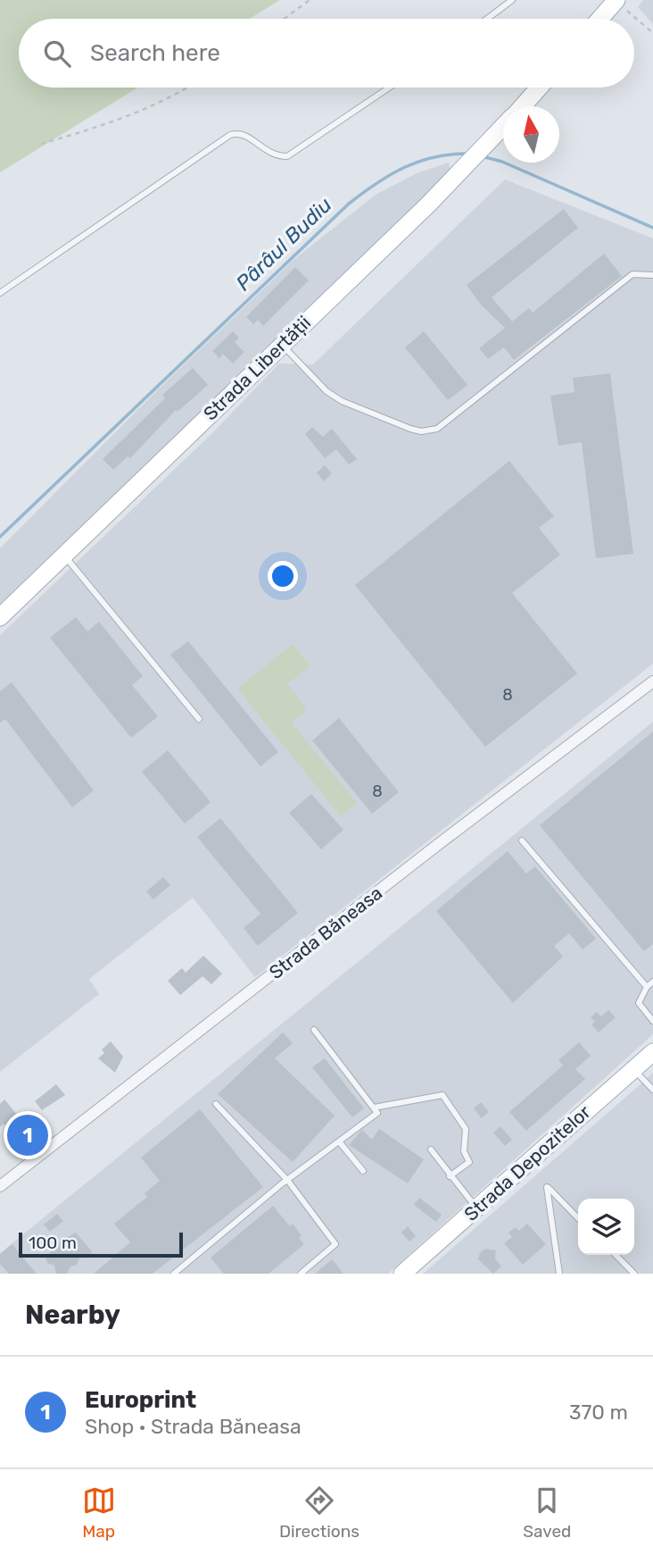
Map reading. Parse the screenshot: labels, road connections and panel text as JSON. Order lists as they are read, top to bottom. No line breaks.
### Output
{"streets":{"main road":["Strada Libertății","Strada Depozitelor"],"street":["Strada Băneasa"]},"water":["Pârâul Budiu"],"house_numbers":["8","8"],"scale_bar":"100 m","north":"top","page":{"search":"Search here","pins":"1","scale":"100 m","heading":"Nearby","list":[{"mark":"1","name":"Europrint","note":"Shop · Strada Băneasa","value":"370 m"}],"nav":["Map","Directions","Saved"]}}
